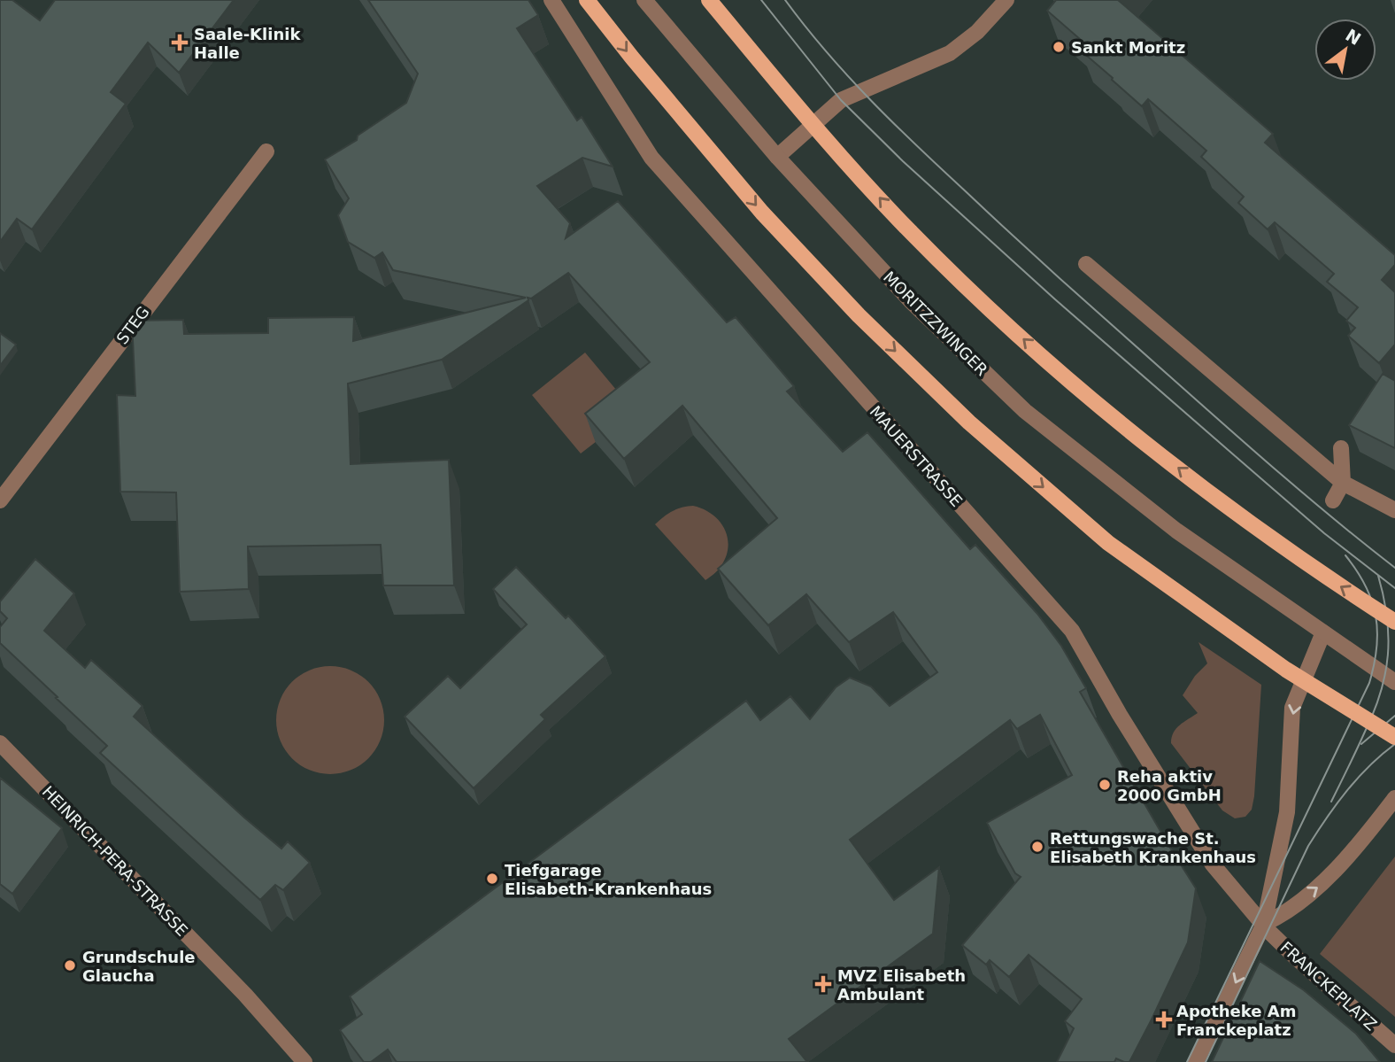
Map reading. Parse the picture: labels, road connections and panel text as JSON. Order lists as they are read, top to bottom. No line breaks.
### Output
{"streets":{"street":["MORITZZWINGER","STEG","MAUERSTRASSE","HEINRICH-PERA-STRASSE","FRANCKEPLATZ"]},"crossings":[["MAUERSTRASSE","FRANCKEPLATZ"]],"places":{"health":["Saale-Klinik Halle","MVZ Elisabeth Ambulant","Apotheke Am Franckeplatz"],"other":["Sankt Moritz","Reha aktiv 2000 GmbH","Rettungswache St. Elisabeth Krankenhaus","Tiefgarage Elisabeth-Krankenhaus","Grundschule Glaucha"]},"north":"top right"}
